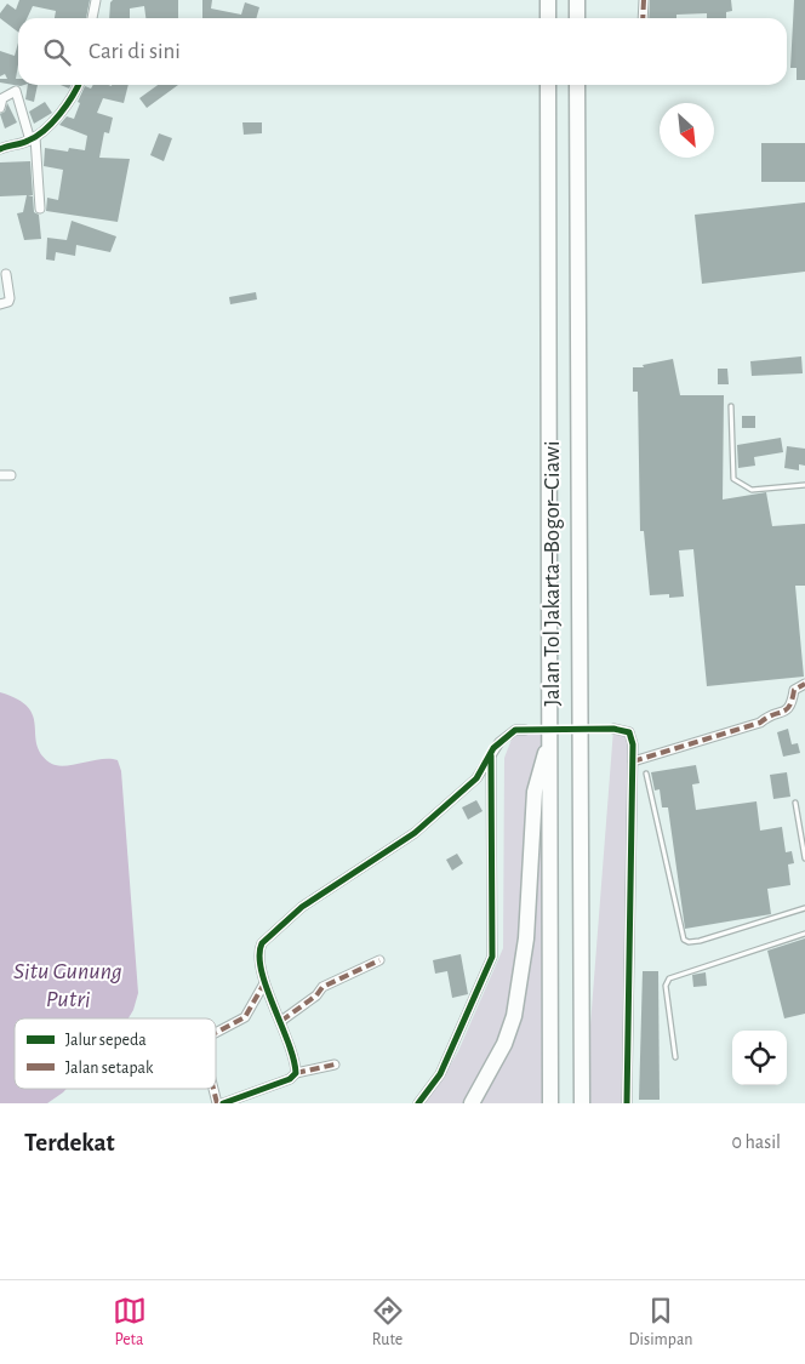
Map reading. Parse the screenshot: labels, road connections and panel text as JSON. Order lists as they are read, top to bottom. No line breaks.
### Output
{"streets":{"highway":["Jalan Tol Jakarta–Bogor–Ciawi"]},"water":["Situ Gunung Putri"],"legend":["Jalur sepeda","Jalan setapak"],"north":"bottom right","page":{"search":"Cari di sini","heading":["Terdekat","0 hasil"],"nav":["Peta","Rute","Disimpan"]}}
